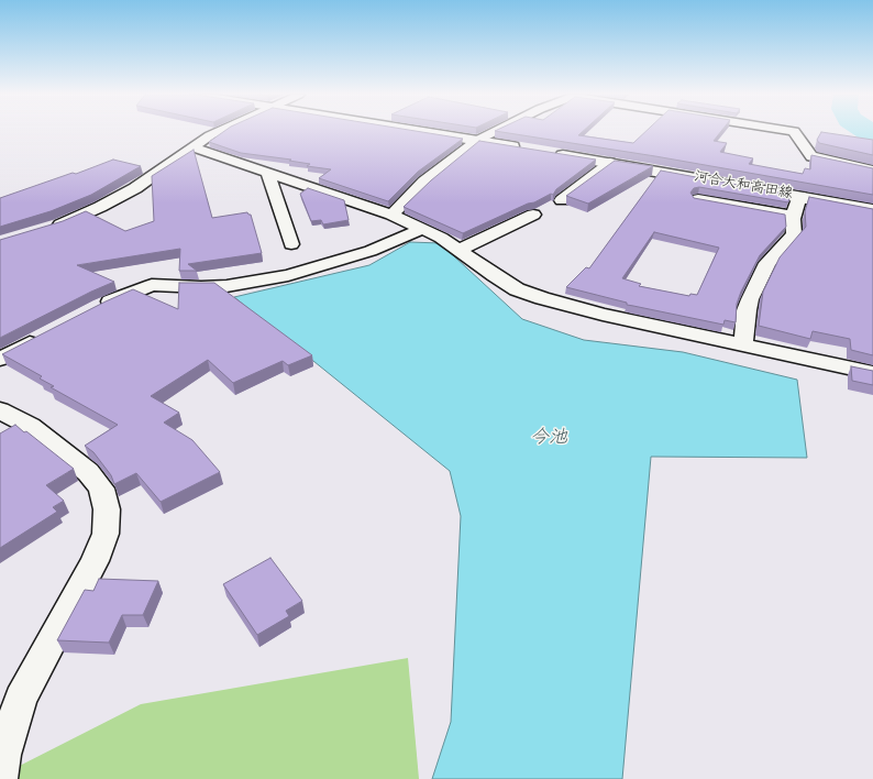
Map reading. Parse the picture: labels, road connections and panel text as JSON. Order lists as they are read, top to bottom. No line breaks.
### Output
{"streets":{"main road":["河合大和高田線"]},"water":["今池"]}
